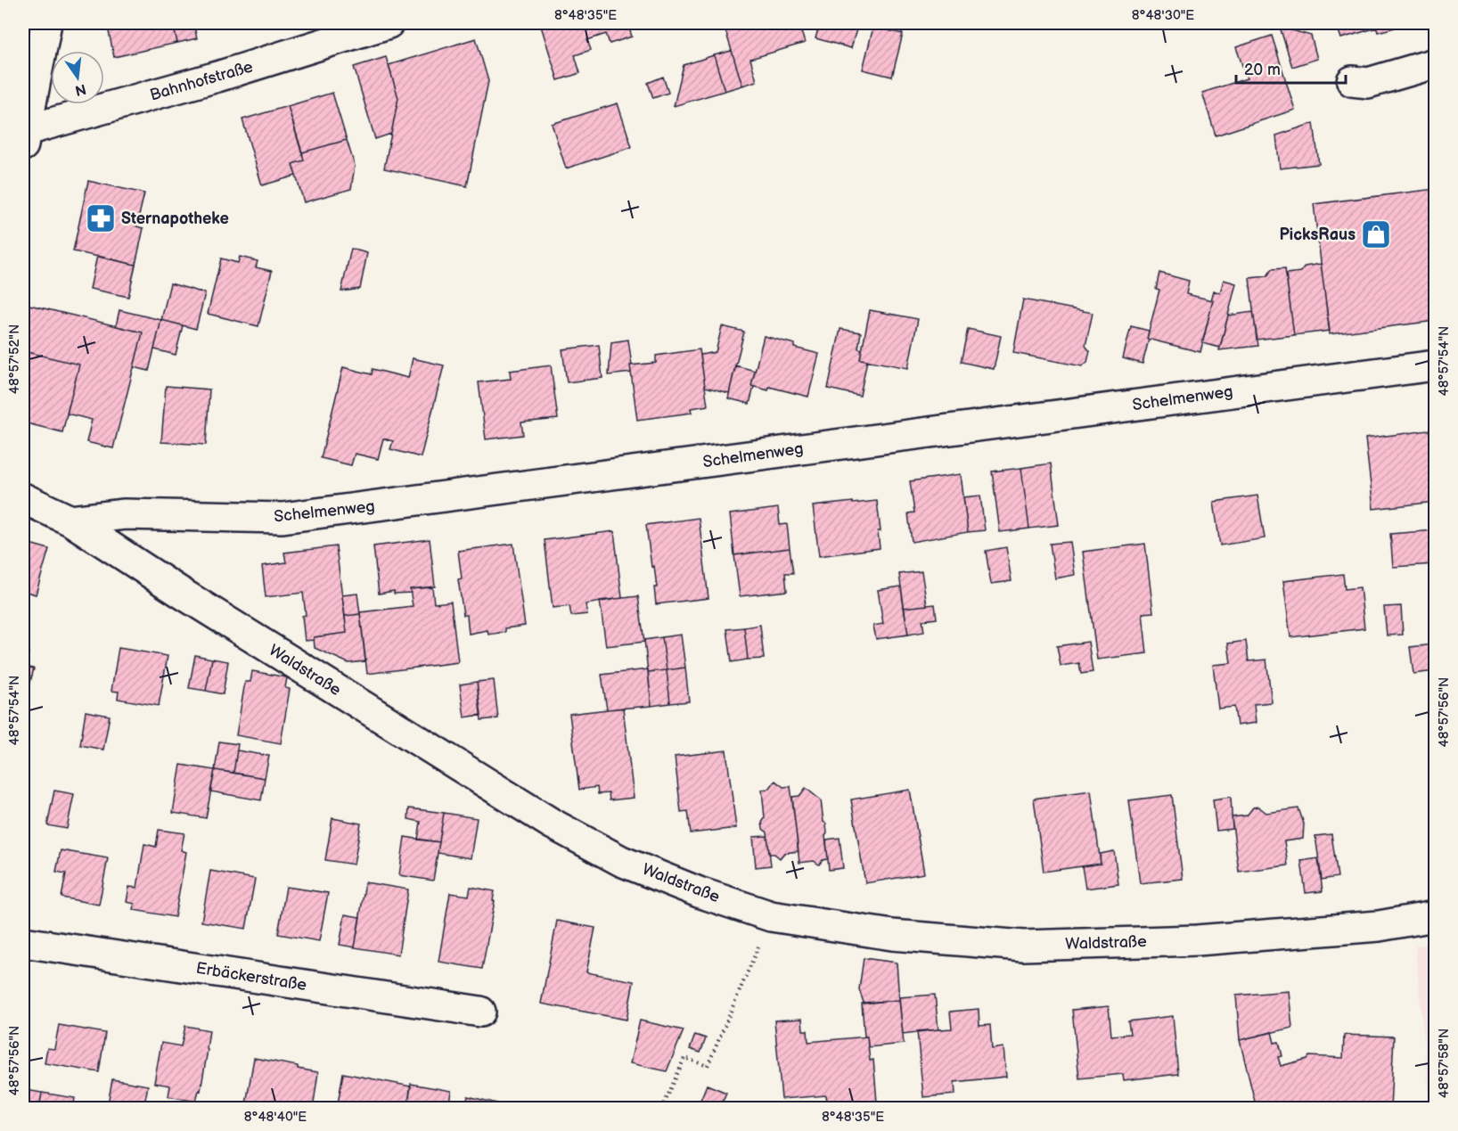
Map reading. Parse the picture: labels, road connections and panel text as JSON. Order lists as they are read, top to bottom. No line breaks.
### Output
{"streets":{"street":["Bahnhofstraße","Schelmenweg","Waldstraße","Erbäckerstraße"]},"crossings":[["Schelmenweg","Waldstraße"]],"places":{"pharmacy":["Sternapotheke"],"shop":["PicksRaus"]},"scale_bar":"20 m","north":"bottom","coordinates":["8°48'35\"E","8°48'30\"E","48°57'52\"N","48°57'54\"N","48°57'56\"N","48°57'58\"N","8°48'40\"E"]}
